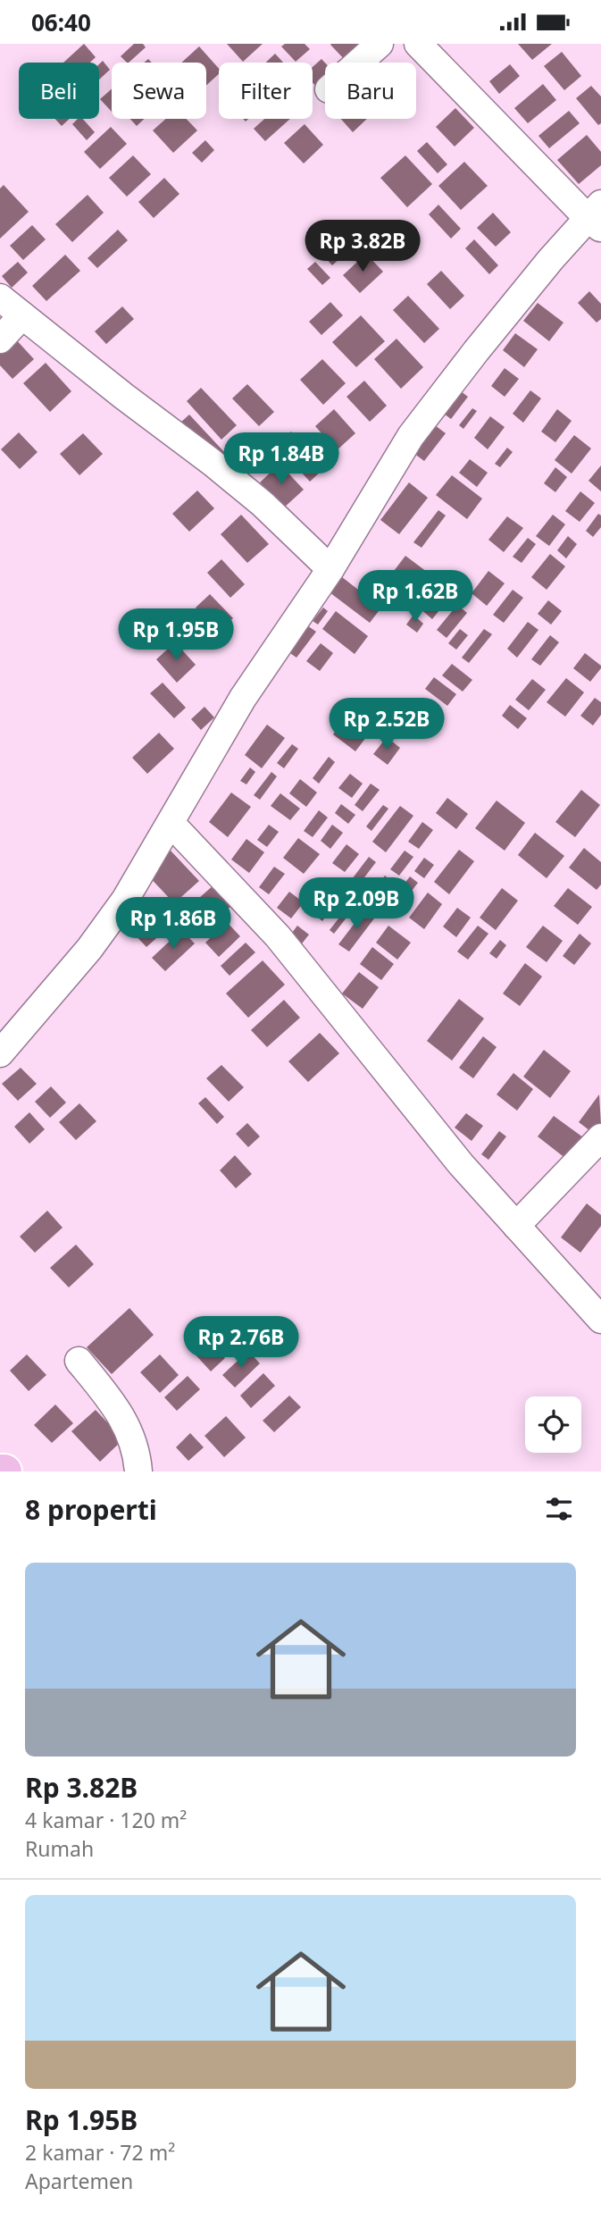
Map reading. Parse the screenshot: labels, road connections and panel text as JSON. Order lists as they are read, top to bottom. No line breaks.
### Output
{"page":{"status":"06:40","chip":["Beli","Sewa","Filter","Baru"],"price":["Rp 3.82B","Rp 1.84B","Rp 1.62B","Rp 1.95B","Rp 2.52B","Rp 2.09B","Rp 1.86B","Rp 2.76B"],"heading":"8 properti","list":[{"name":"Rp 3.82B","note":"4 kamar · 120 m² · Rumah"},{"name":"Rp 1.95B","note":"2 kamar · 72 m² · Apartemen"}]}}
